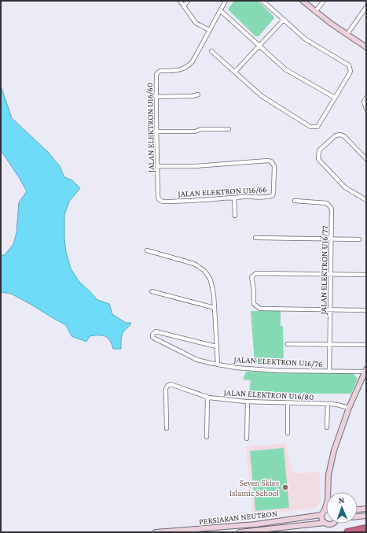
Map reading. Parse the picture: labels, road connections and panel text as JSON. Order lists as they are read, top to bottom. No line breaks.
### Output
{"streets":{"street":["JALAN ELEKTRON U16/60","JALAN ELEKTRON U16/66","JALAN ELEKTRON U16/77","JALAN ELEKTRON U16/76","JALAN ELEKTRON U16/80","PERSIARAN NEUTRON"]},"crossings":[["JALAN ELEKTRON U16/60","JALAN ELEKTRON U16/66"],["JALAN ELEKTRON U16/77","JALAN ELEKTRON U16/76"]],"places":["Seven Skies Islamic School"],"north":"top"}
